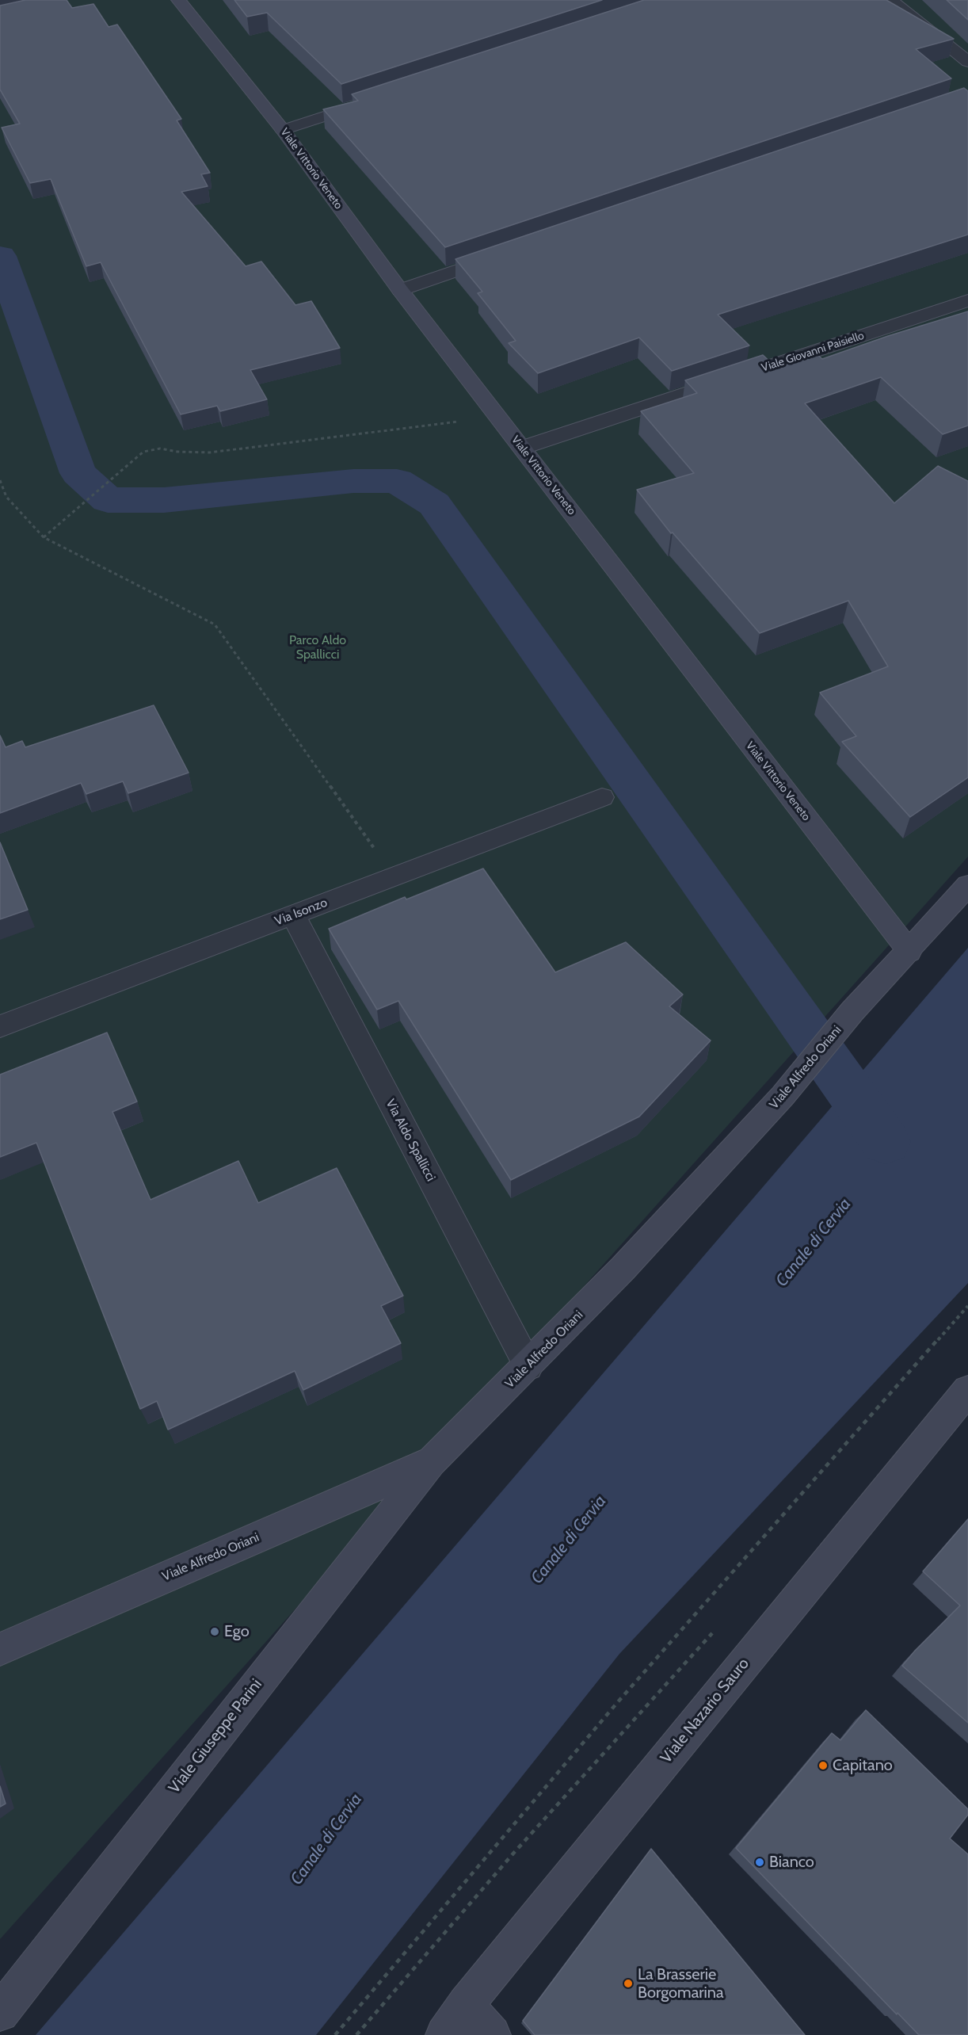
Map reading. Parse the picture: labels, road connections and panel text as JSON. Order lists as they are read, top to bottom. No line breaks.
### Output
{"streets":{"street":["Viale Vittorio Veneto","Viale Giovanni Paisiello","Via Isonzo","Viale Alfredo Oriani","Via Aldo Spallicci","Viale Nazario Sauro","Viale Giuseppe Parini"]},"crossings":[["Viale Vittorio Veneto","Viale Giovanni Paisiello"],["Viale Vittorio Veneto","Viale Alfredo Oriani"],["Via Isonzo","Via Aldo Spallicci"],["Viale Alfredo Oriani","Via Aldo Spallicci"],["Viale Alfredo Oriani","Viale Giuseppe Parini"]],"water":["Canale di Cervia"],"parks":["Parco Aldo Spallicci"],"places":["Ego","Capitano","Bianco","La Brasserie Borgomarina"]}
